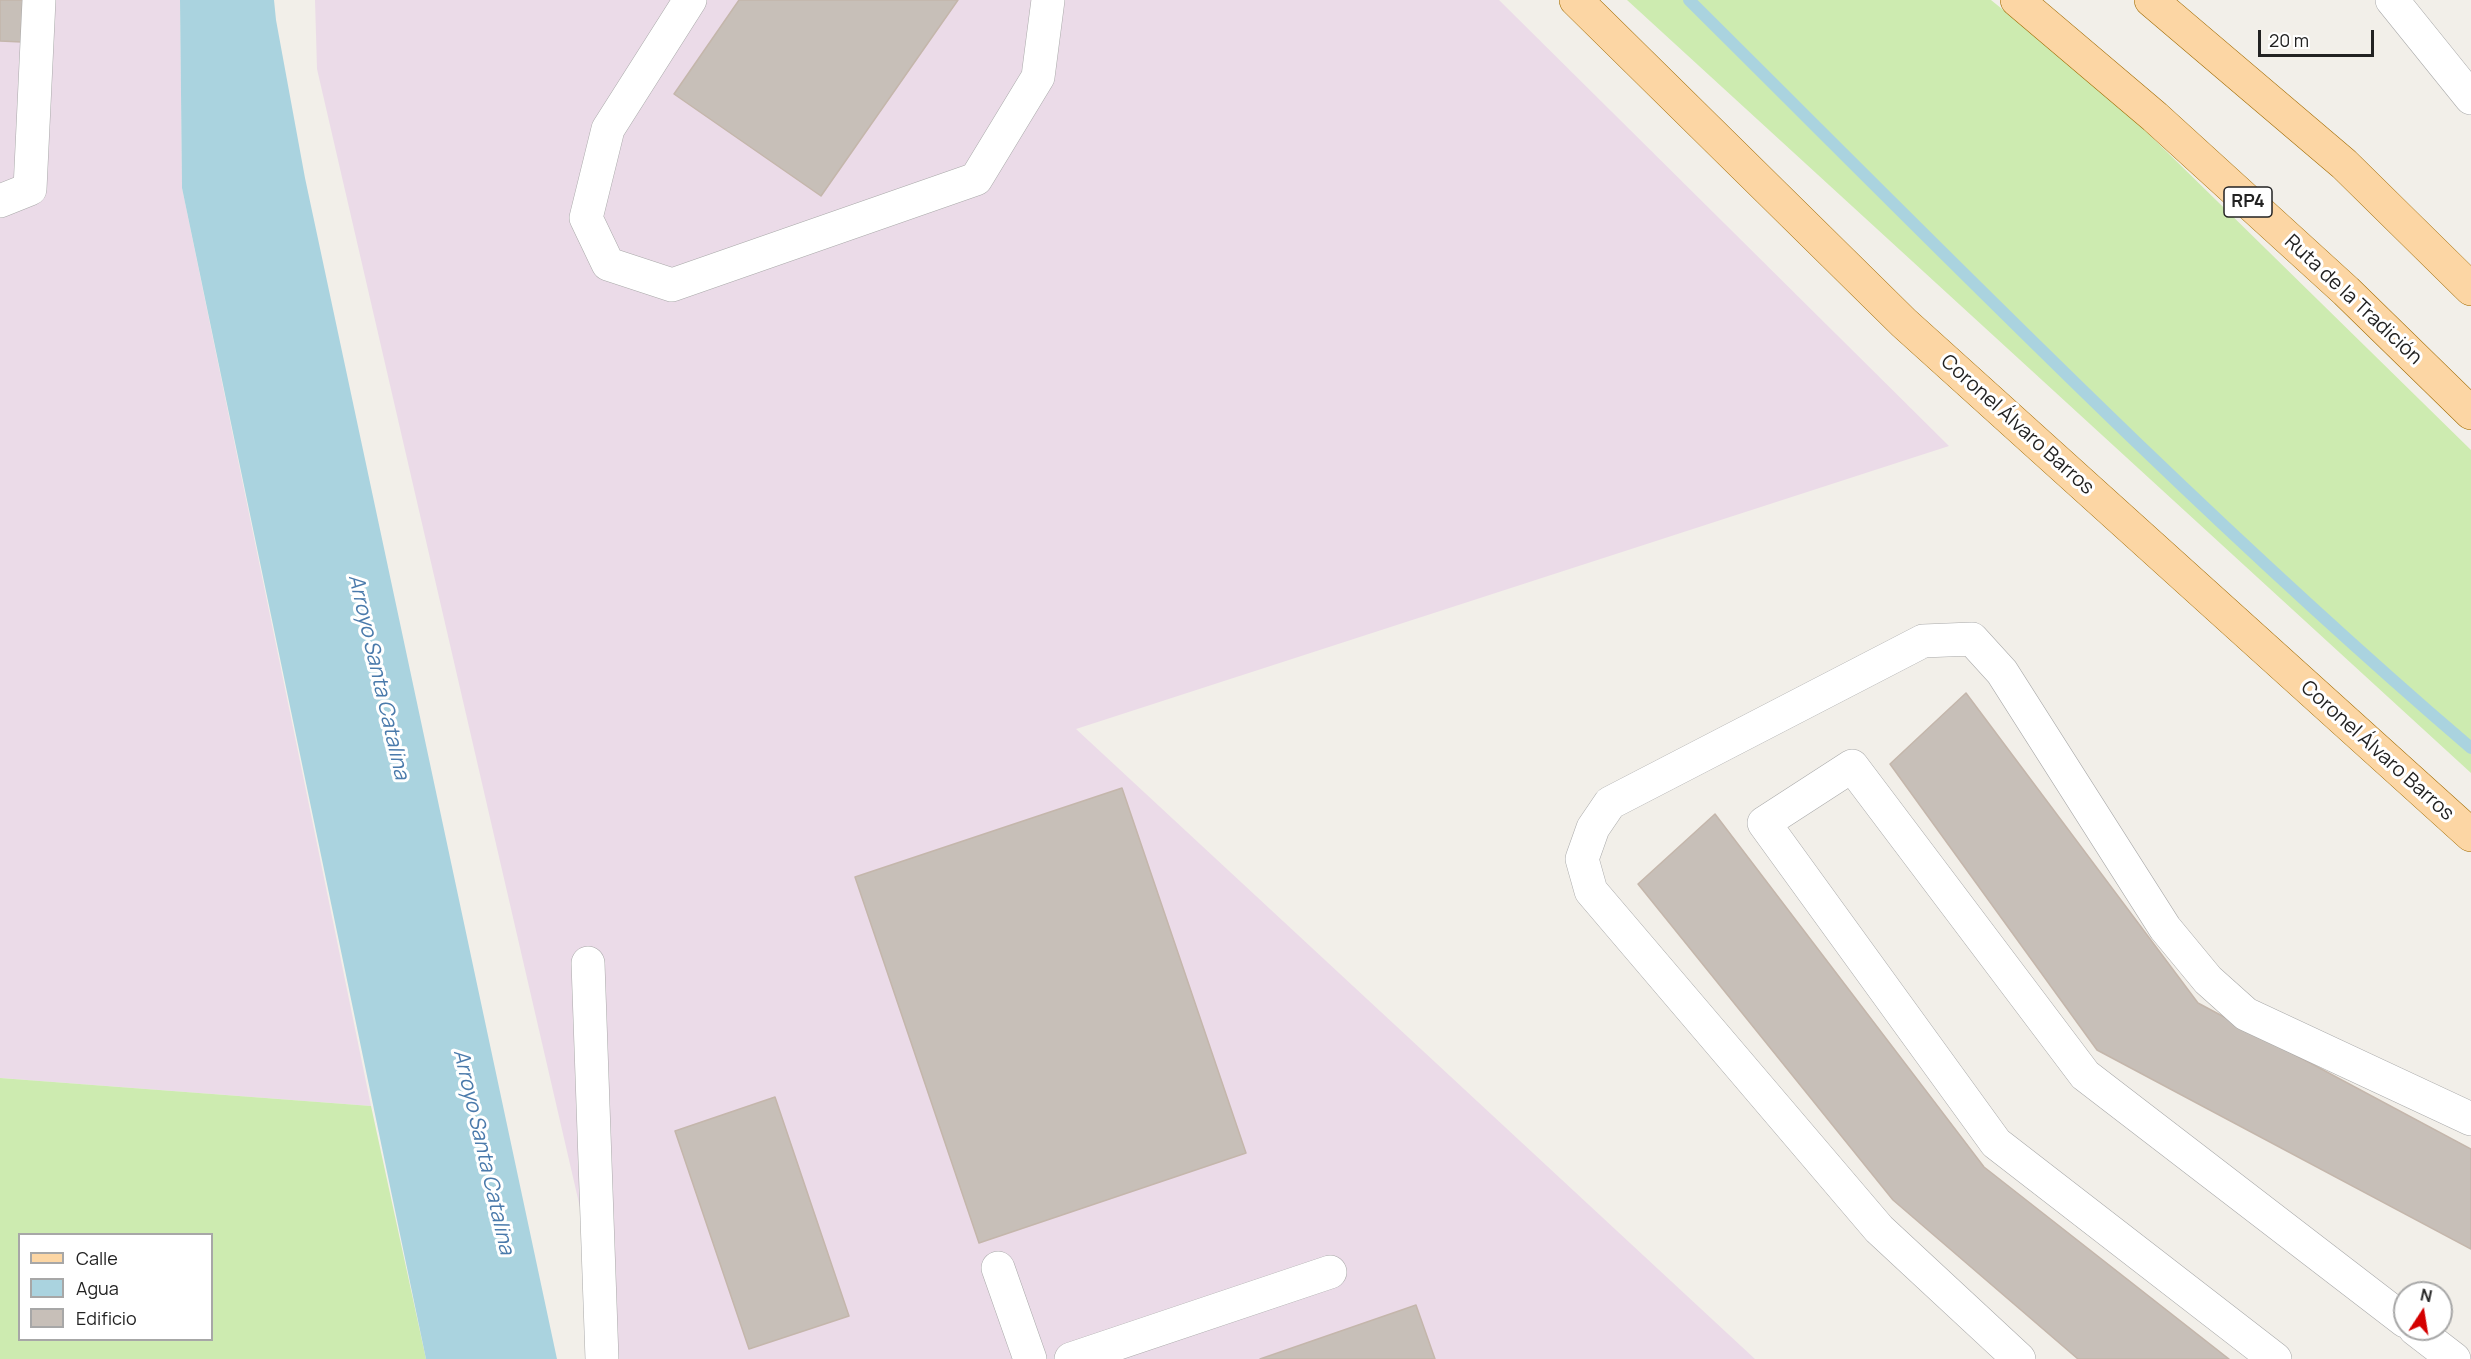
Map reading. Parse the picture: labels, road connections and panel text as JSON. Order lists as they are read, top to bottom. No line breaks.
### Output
{"streets":{"main road":["RP4","Ruta de la Tradición","Coronel Álvaro Barros"]},"water":["Arroyo Santa Catalina"],"legend":["Calle","Agua","Edificio"],"scale_bar":"20 m","north":"top"}
